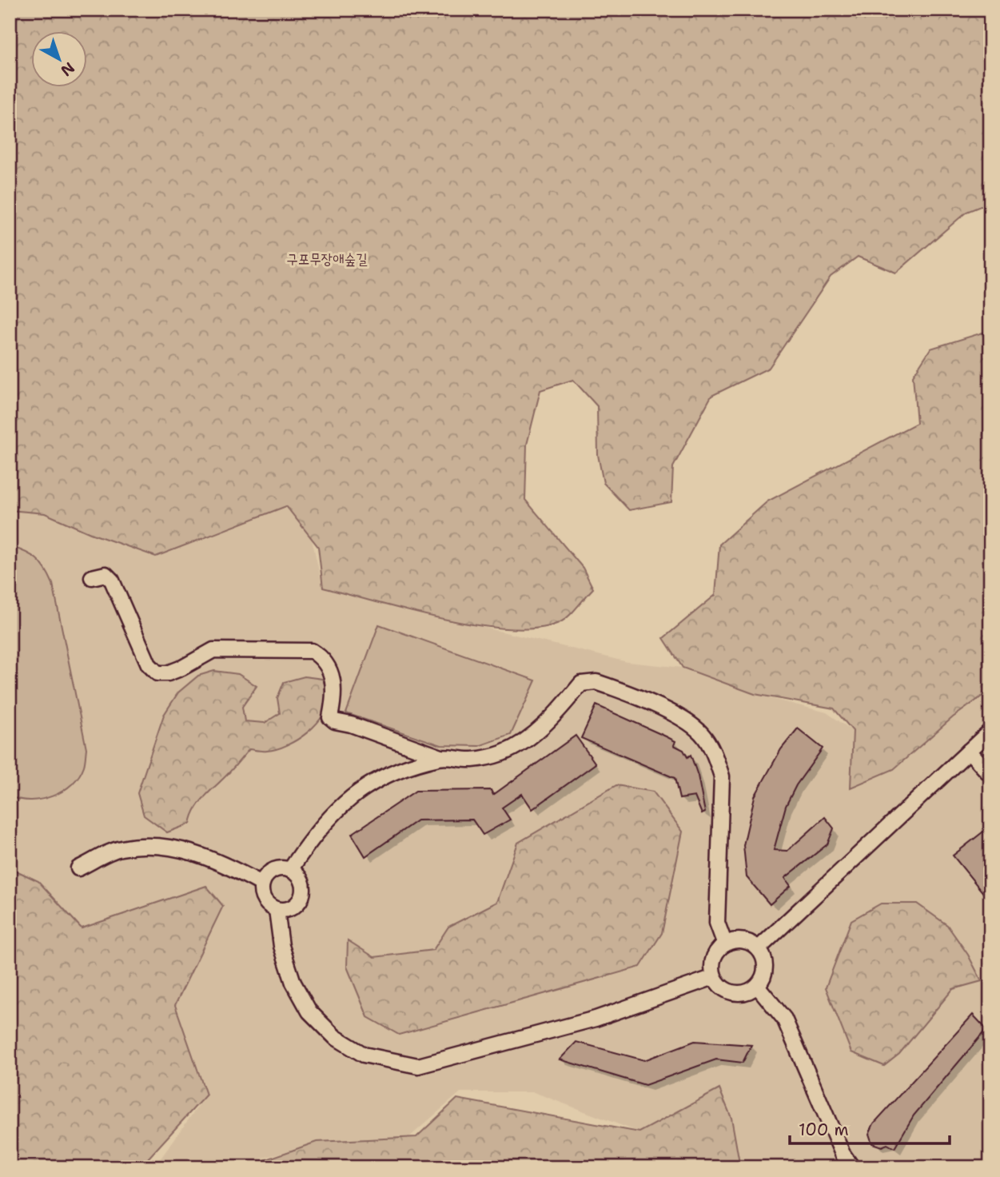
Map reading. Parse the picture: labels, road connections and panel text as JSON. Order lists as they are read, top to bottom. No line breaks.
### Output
{"parks":["구포무장애숲길"],"scale_bar":"100 m","north":"bottom right"}
